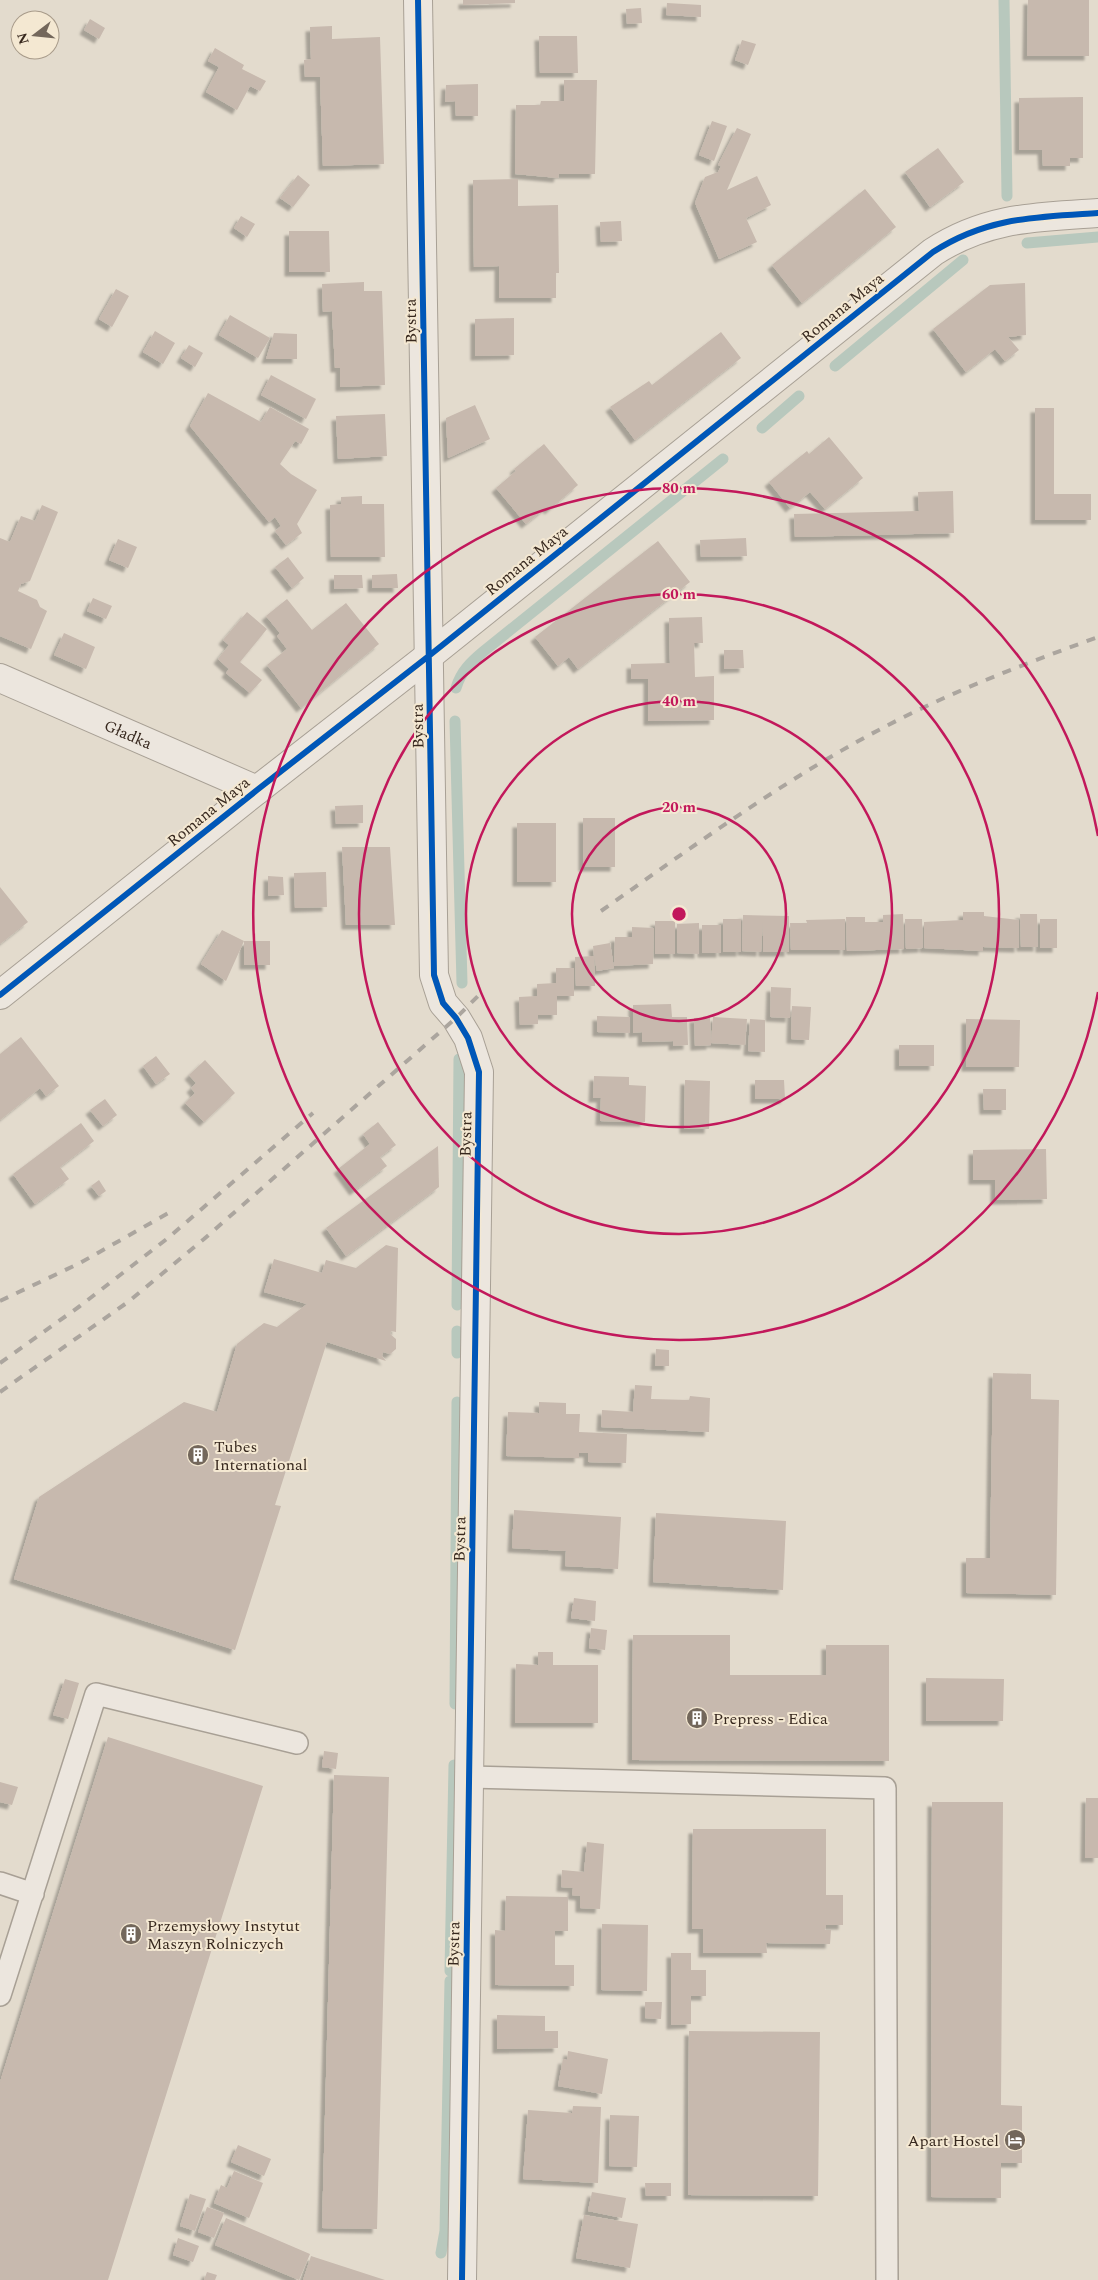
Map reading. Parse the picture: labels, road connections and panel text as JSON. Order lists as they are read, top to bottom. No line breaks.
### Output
{"streets":{"street":["Romana Maya","Bystra","Gładka"]},"crossings":[["Romana Maya","Bystra"],["Romana Maya","Gładka"]],"places":{"building":["Tubes International","Prepress - Edica","Przemysłowy Instytut Maszyn Rolniczych"],"hotel":["Apart Hostel"]},"north":"left","rings":["80 m","60 m","40 m","20 m"]}
